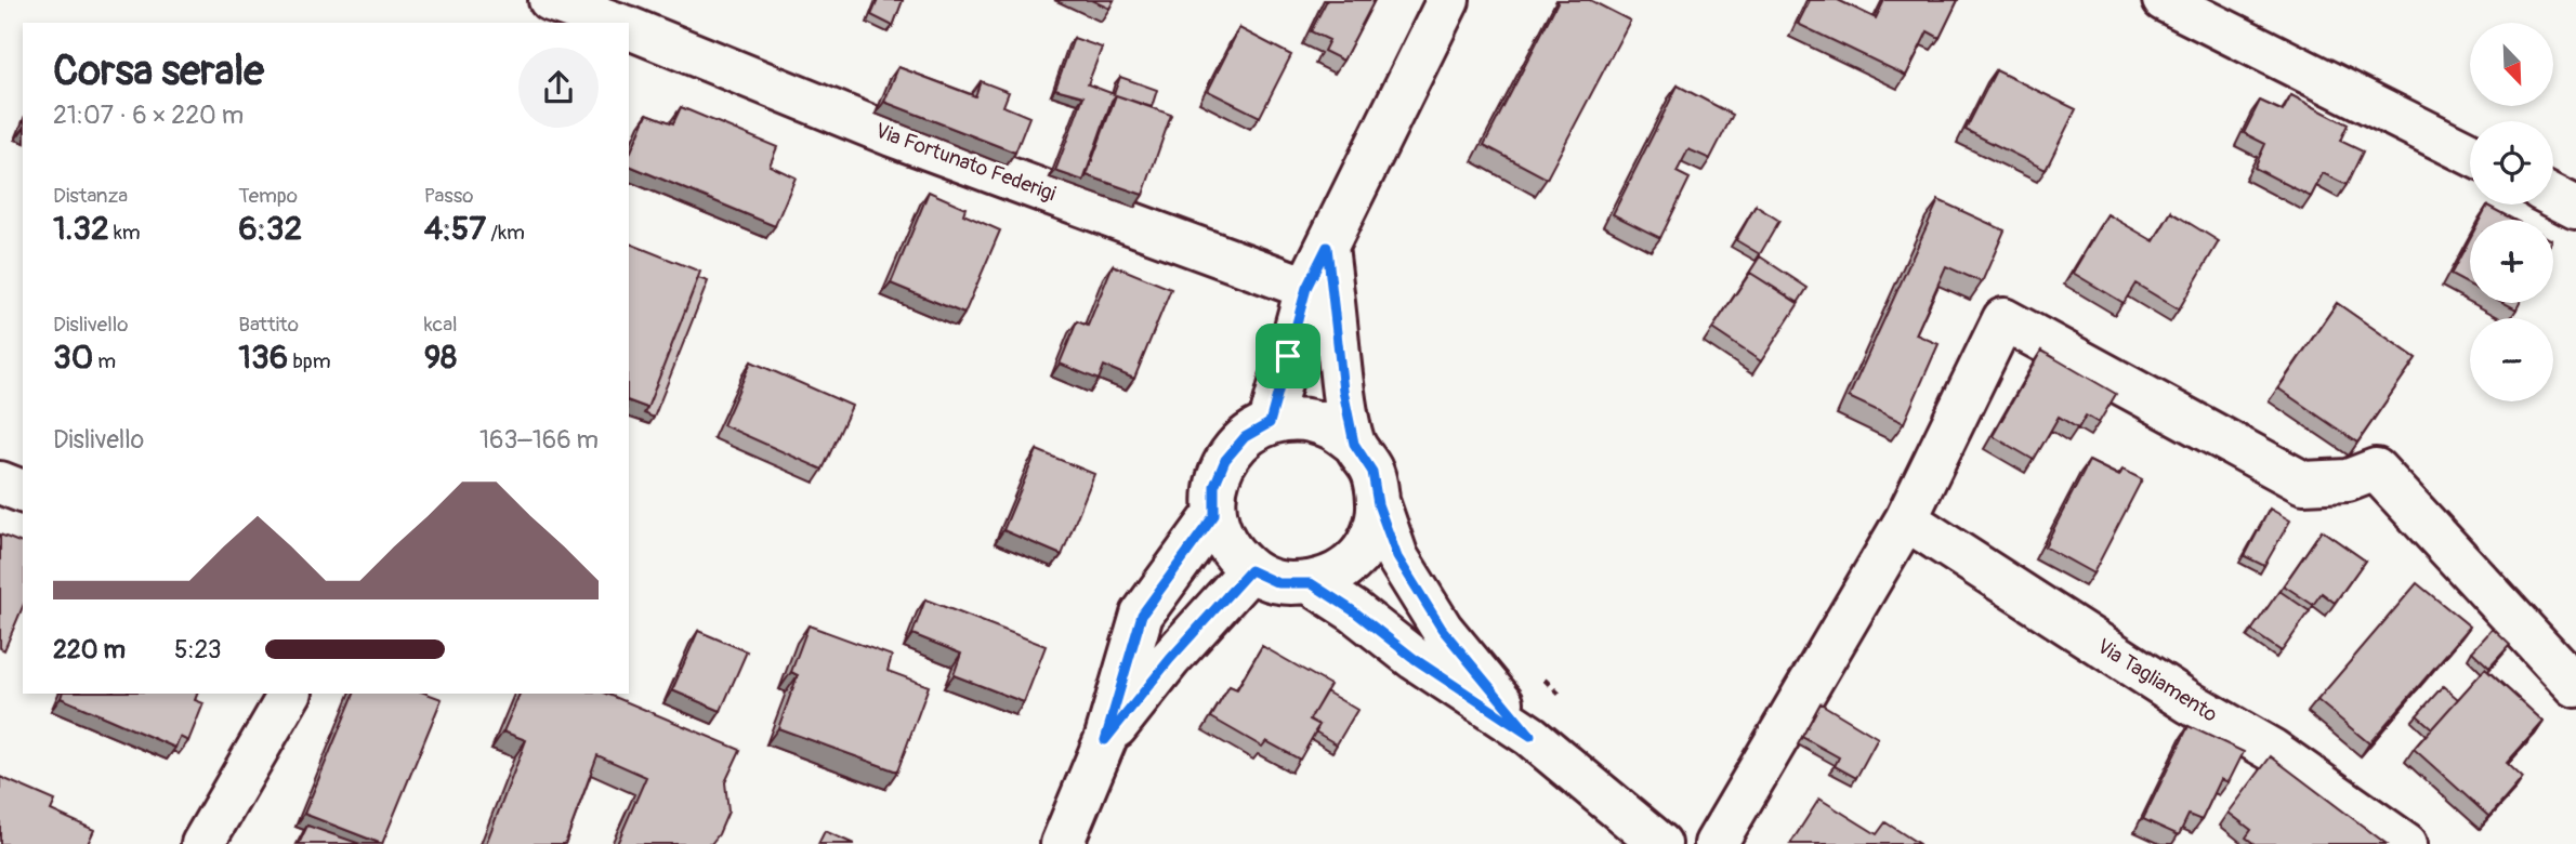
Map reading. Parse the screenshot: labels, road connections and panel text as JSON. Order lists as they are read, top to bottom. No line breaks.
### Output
{"streets":{"street":["Via Fortunato Federigi","Via Tagliamento"]},"north":"bottom right","page":{"map_buttons":["+","−"],"heading":["Corsa serale","21:07 · 6 × 220 m"],"stats":[["Distanza","1.32 km"],["Tempo","6:32"],["Passo","4:57 /km"],["Dislivello","30 m"],["Battito","136 bpm"],["kcal","98"]],"chart":["Dislivello","163–166 m"],"list":[{"name":"220 m","note":"5:23"}]}}
